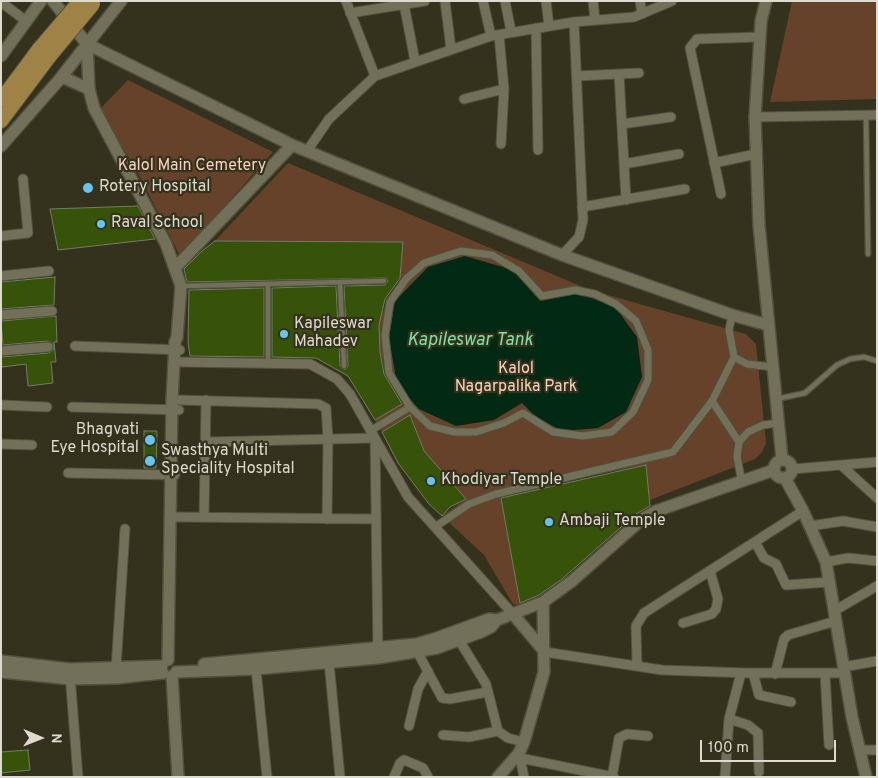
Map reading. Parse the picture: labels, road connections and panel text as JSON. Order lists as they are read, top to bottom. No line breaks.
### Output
{"water":["Kapileswar Tank"],"parks":["Kalol Main Cemetery","Kalol Nagarpalika Park"],"places":["Rotery Hospital","Raval School","Kapileswar Mahadev","Bhagvati Eye Hospital","Swasthya Multi Speciality Hospital","Khodiyar Temple","Ambaji Temple"],"scale_bar":"100 m","north":"right"}
